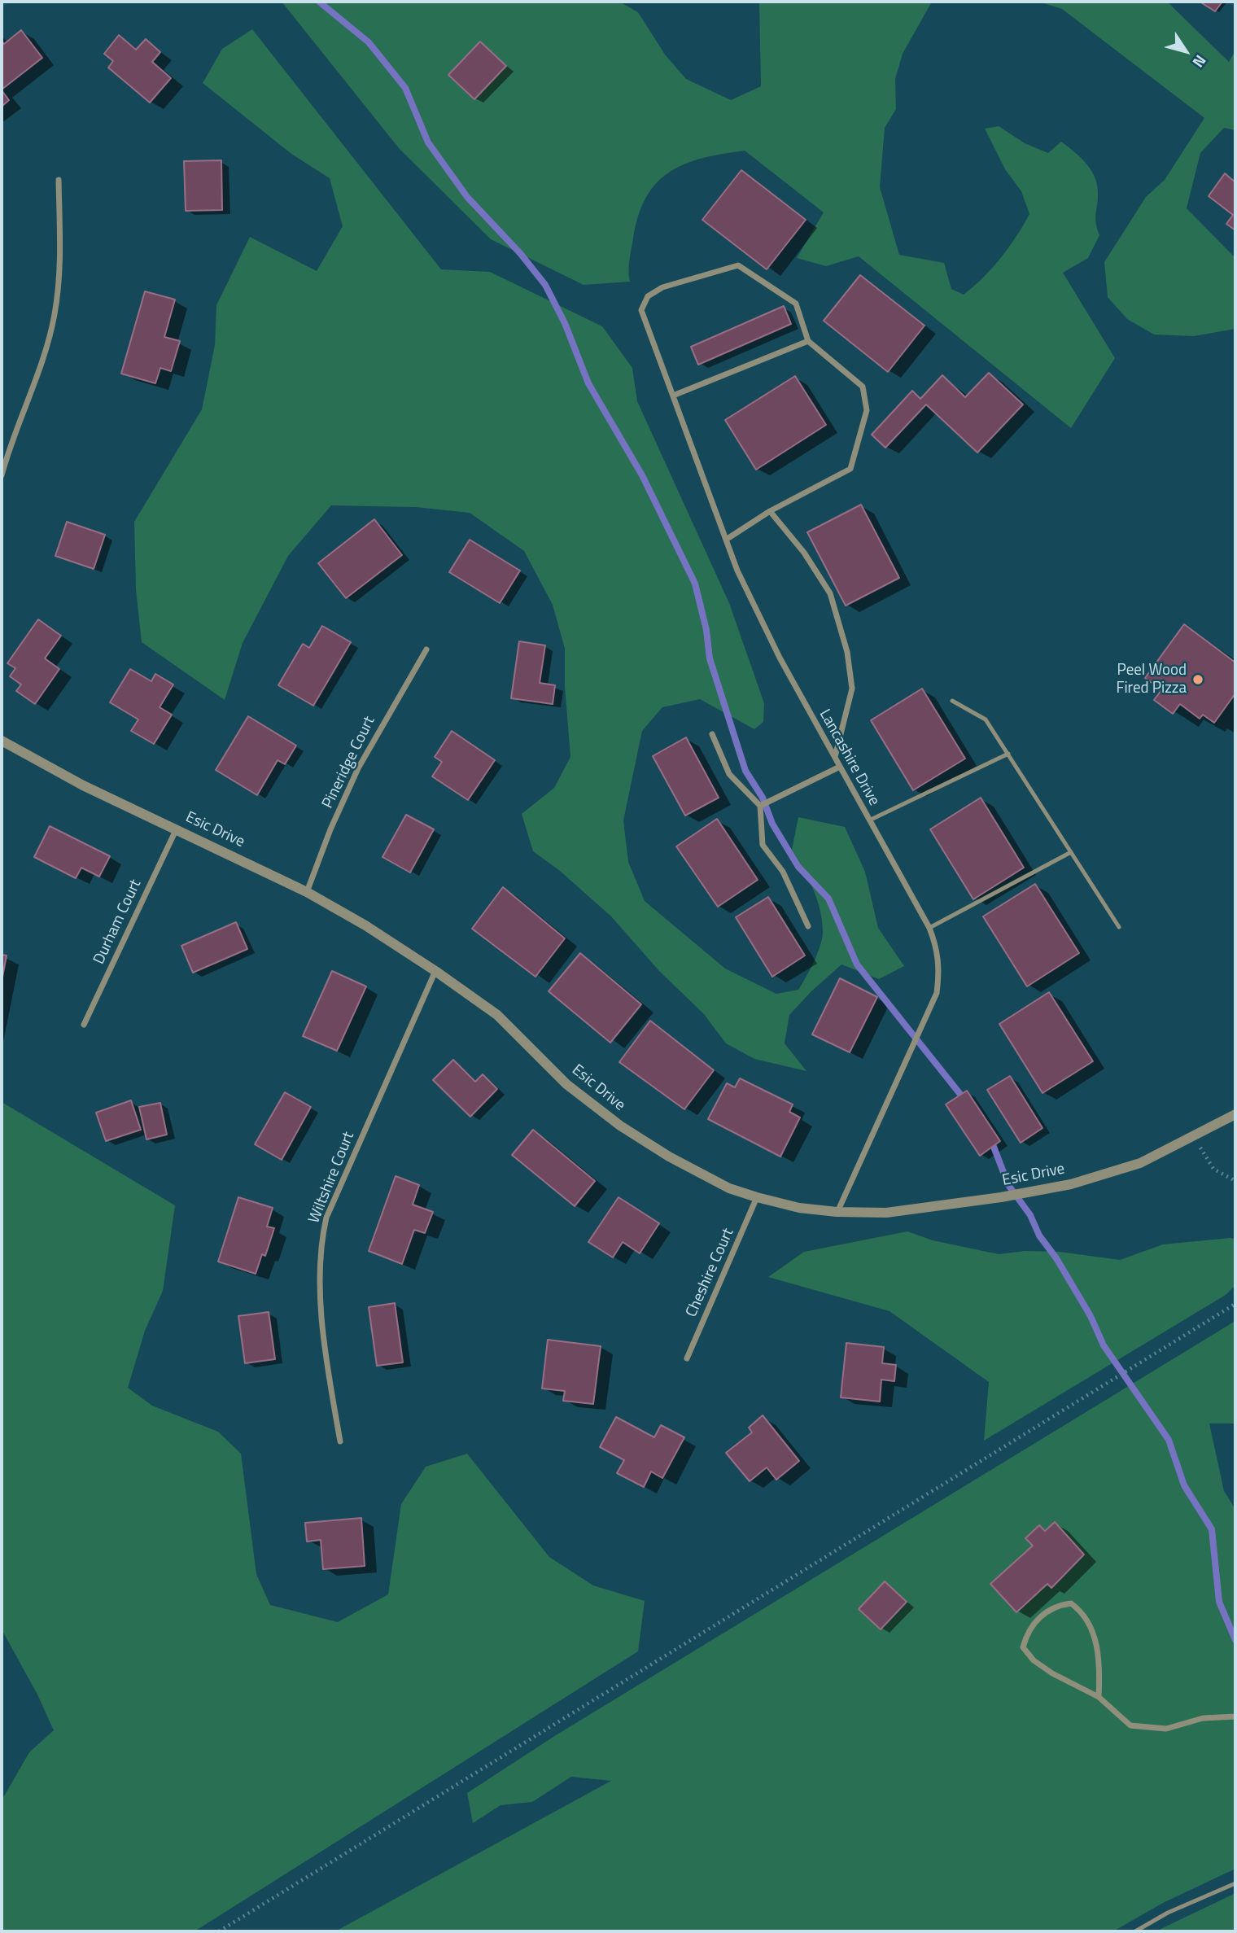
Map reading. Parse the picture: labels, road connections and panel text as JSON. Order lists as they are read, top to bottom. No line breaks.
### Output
{"streets":{"street":["Lancashire Drive","Pineridge Court","Esic Drive","Durham Court","Wiltshire Court","Cheshire Court"]},"crossings":[["Lancashire Drive","Esic Drive"],["Pineridge Court","Esic Drive"],["Esic Drive","Durham Court"],["Esic Drive","Wiltshire Court"],["Esic Drive","Cheshire Court"]],"places":["Peel Wood Fired Pizza"],"north":"bottom right"}
